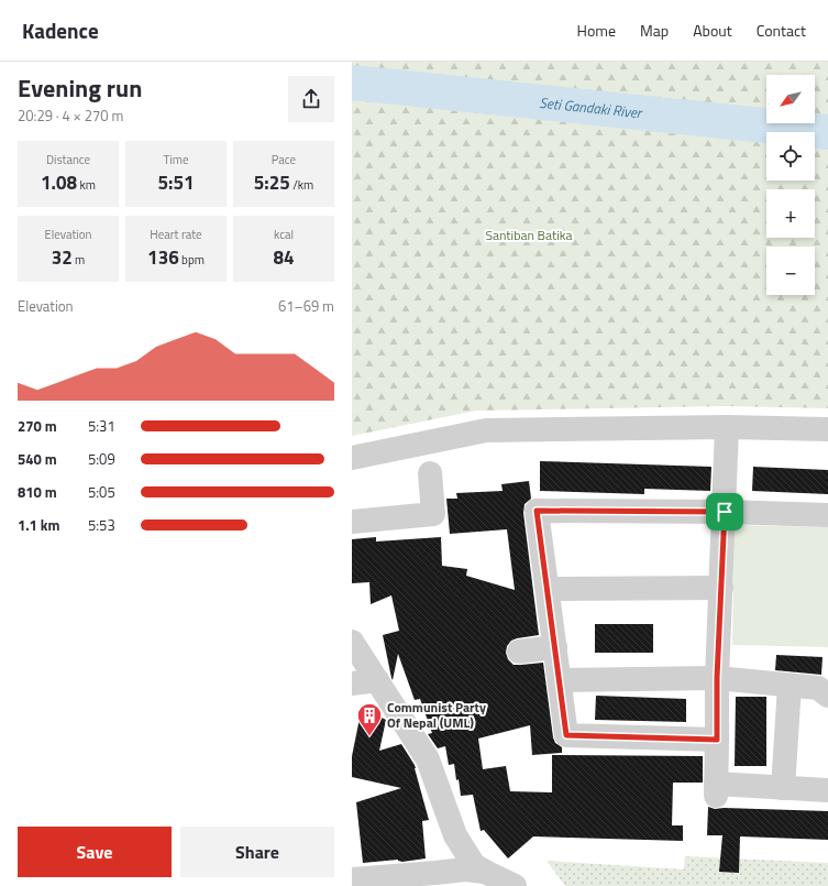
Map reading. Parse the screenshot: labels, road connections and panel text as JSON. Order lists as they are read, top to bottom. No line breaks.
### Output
{"water":["Seti Gandaki River"],"parks":["Santiban Batika"],"places":{"building":["Communist Party Of Nepal (UML)"]},"north":"bottom left","page":{"header":"Kadence","nav":["Home","Map","About","Contact"],"heading":["Evening run","20:29 · 4 × 270 m"],"map_buttons":["+","−"],"stats":[["Distance","1.08 km"],["Time","5:51"],["Pace","5:25 /km"],["Elevation","32 m"],["Heart rate","136 bpm"],["kcal","84"]],"chart":["Elevation","61–69 m"],"list":[{"name":"270 m","note":"5:31"},{"name":"540 m","note":"5:09"},{"name":"810 m","note":"5:05"},{"name":"1.1 km","note":"5:53"}],"buttons":["Save","Share"]}}
